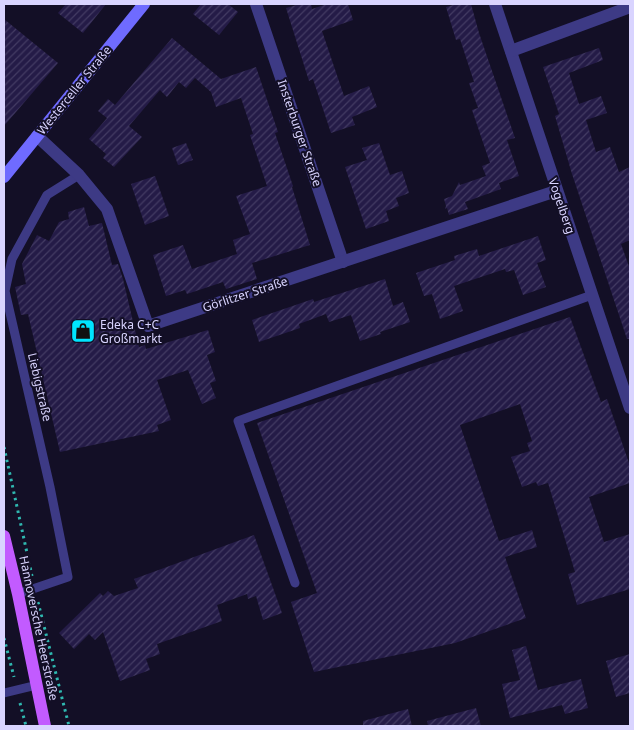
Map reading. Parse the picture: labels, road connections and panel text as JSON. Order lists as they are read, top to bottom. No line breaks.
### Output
{"streets":{"main road":["Hannoversche Heerstraße"],"street":["Westerceller Straße","Insterburger Straße","Vogelberg","Görlitzer Straße"],"lane":["Liebigstraße"]},"crossings":[["Westerceller Straße","Görlitzer Straße"],["Insterburger Straße","Görlitzer Straße"],["Vogelberg","Görlitzer Straße"],["Görlitzer Straße","Liebigstraße"],["Liebigstraße","Hannoversche Heerstraße"]],"places":{"shop":["Edeka C+C Großmarkt"]}}
